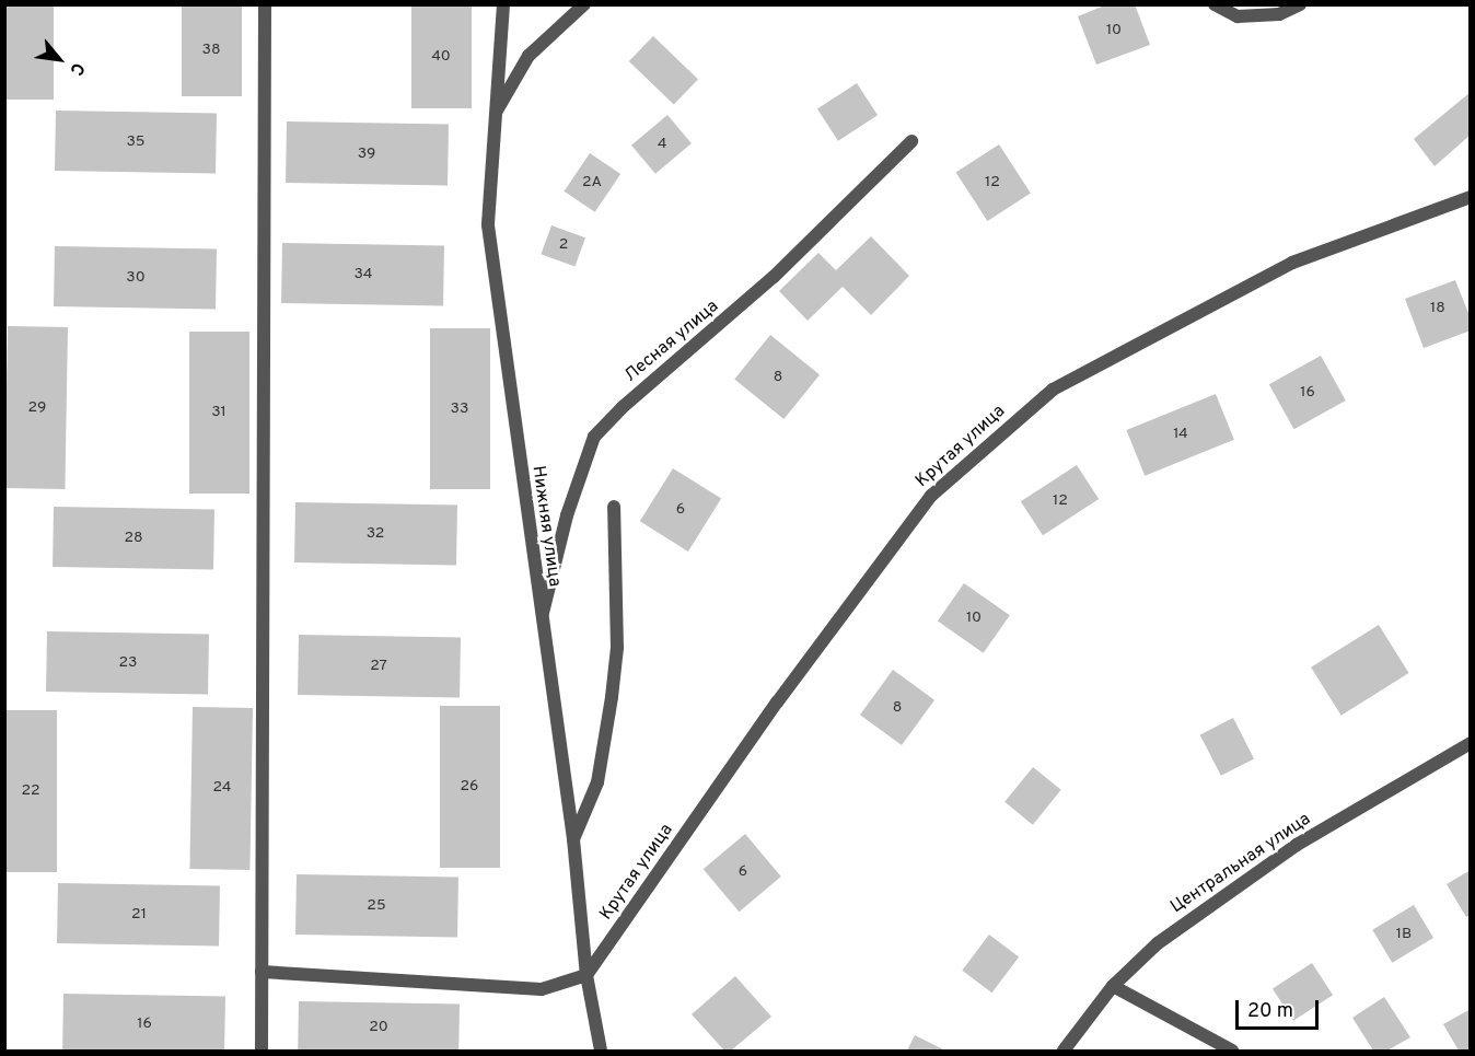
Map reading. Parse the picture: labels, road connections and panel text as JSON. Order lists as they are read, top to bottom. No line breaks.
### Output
{"streets":{"street":["Лесная улица","Крутая улица","Нижняя улица","Центральная улица"]},"crossings":[["Лесная улица","Нижняя улица"],["Крутая улица","Нижняя улица"]],"house_numbers":["10","38","40","35","4","39","2А","12","2","34","30","18","8","16","29","33","31","14","12","6","32","28","10","23","27","8","26","24","22","6","25","21","1В","16","20"],"scale_bar":"20 m","north":"bottom right"}
